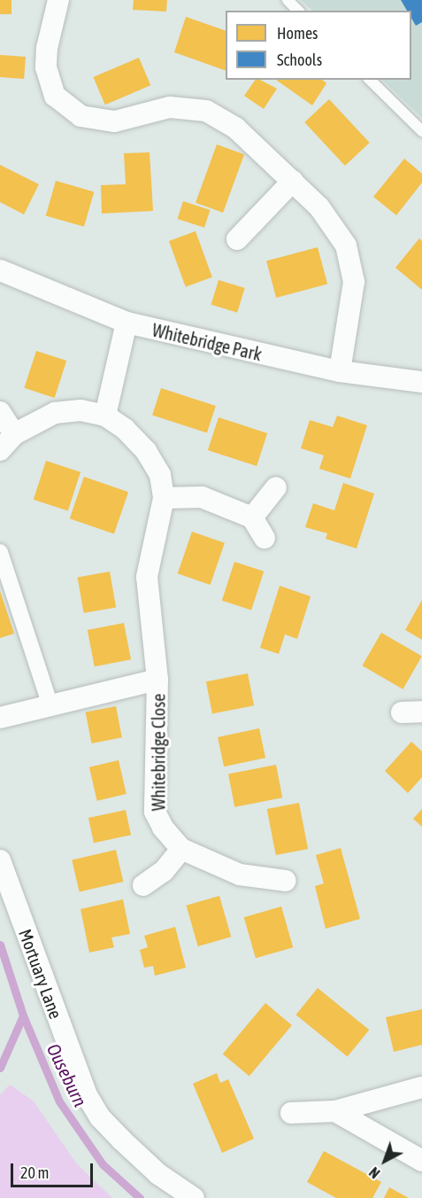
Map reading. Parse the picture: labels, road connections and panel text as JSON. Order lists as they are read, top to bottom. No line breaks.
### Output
{"streets":{"street":["Whitebridge Park","Whitebridge Close","Mortuary Lane"]},"water":["Ouseburn"],"legend":["Homes","Schools"],"scale_bar":"20 m","north":"bottom left"}
